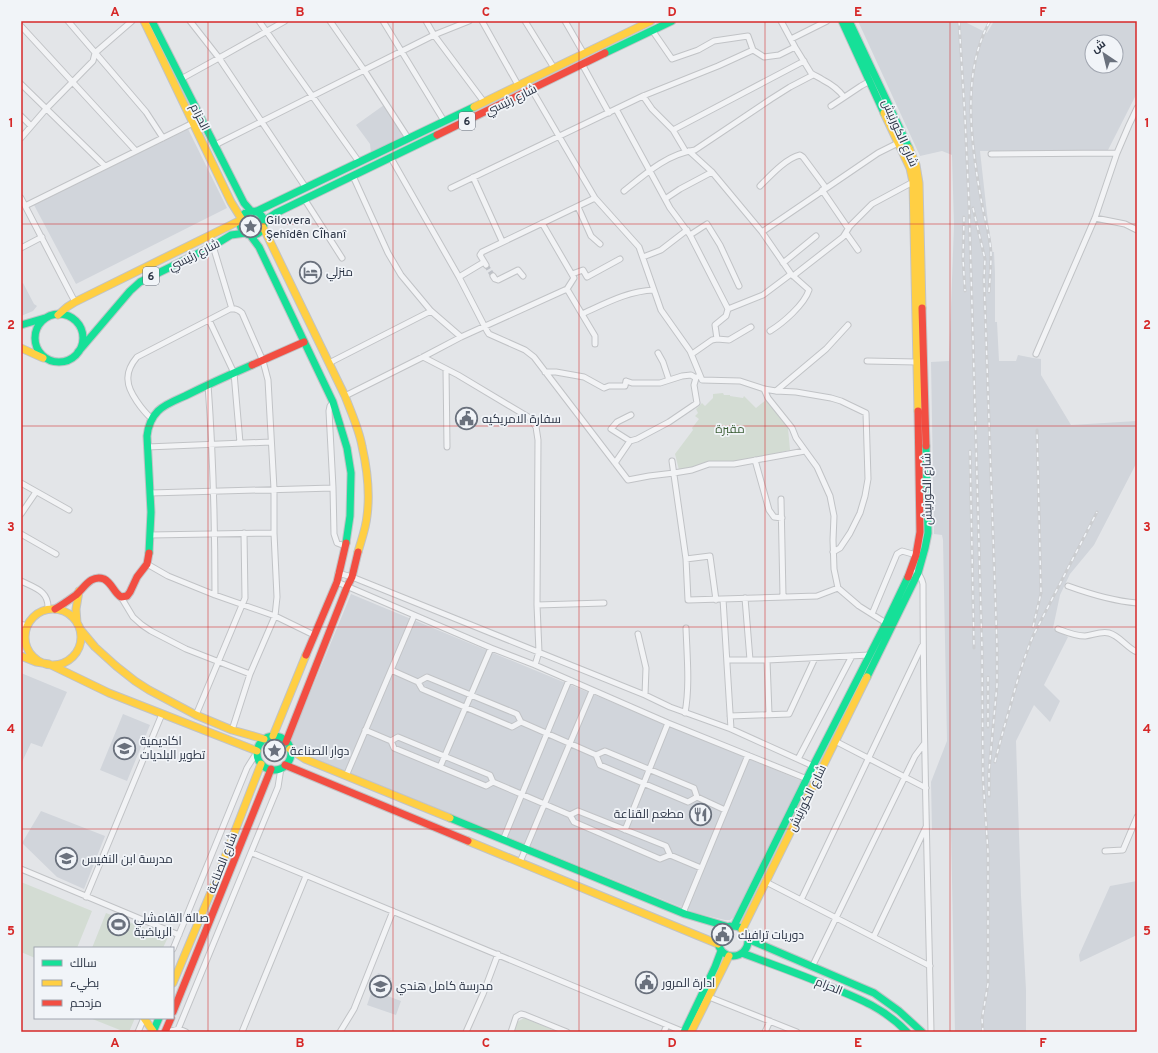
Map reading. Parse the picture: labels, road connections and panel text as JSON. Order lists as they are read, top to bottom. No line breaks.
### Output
{"streets":{"main road":["شارع رئيسي","الحزام","6","شارع الكورنيش","شارع الصناعة"]},"crossings":[["شارع رئيسي","الحزام"],["الحزام","شارع الكورنيش"]],"parks":["مقبرة"],"places":{"place":["Gilovera Şehîdên CÎhanî","دوار الصناعة"],"hotel":["منزلي"],"public building":["سفارة الامريكيه","دوريات ترافيك","ادارة المرور"],"school or university":["اكاديمية تطوير البلديات","مدرسة ابن النفيس","مدرسة كامل هندي"],"restaurant":["مطعم القناعة"],"sports":["صالة القامشلي الرياضية"]},"legend":["سالك","بطيء","مزدحم"],"north":"top left","grid":{"columns":["A","B","C","D","E","F"],"rows":["1","2","3","4","5"]}}
